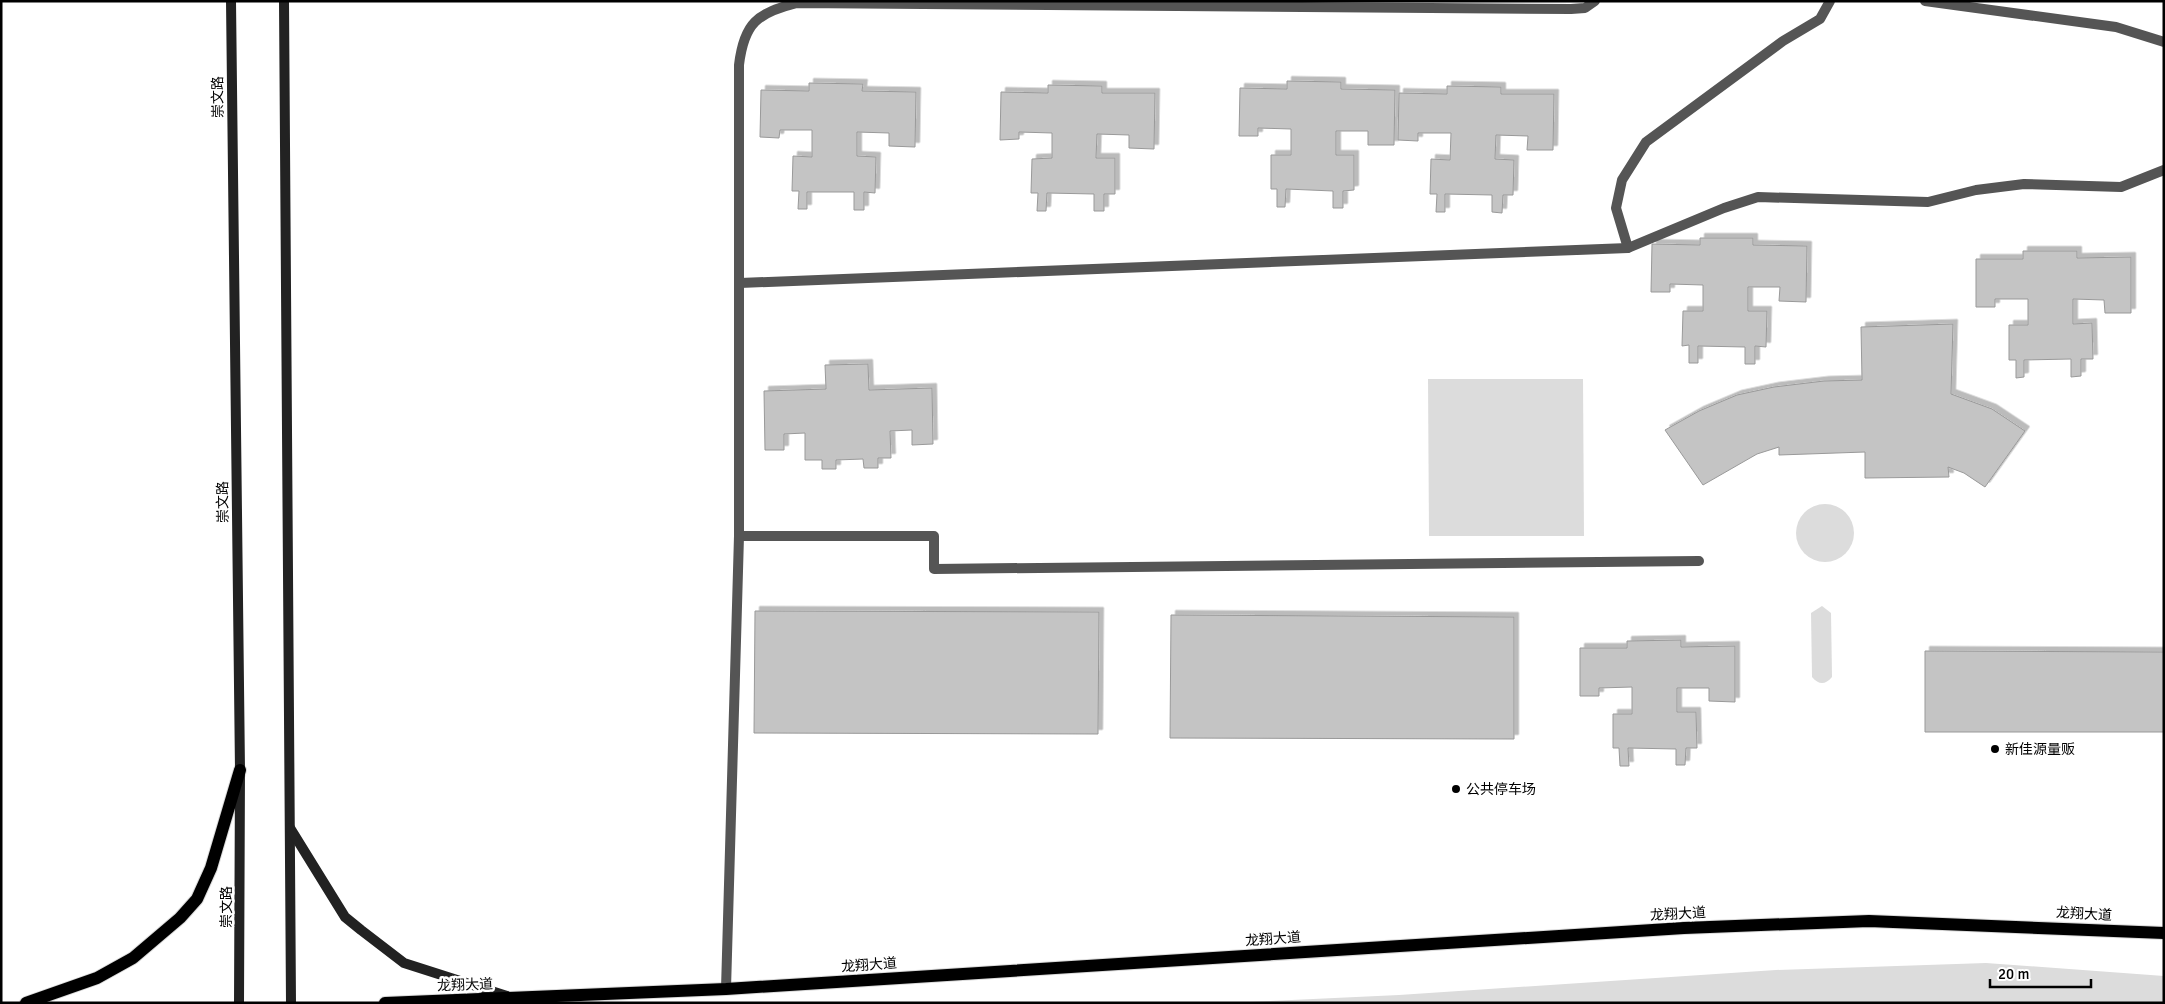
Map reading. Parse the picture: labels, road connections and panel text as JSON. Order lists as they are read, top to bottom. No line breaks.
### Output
{"streets":{"main road":["崇文路","龙翔大道"]},"places":["新佳源量贩","公共停车场"],"scale_bar":"20 m"}
